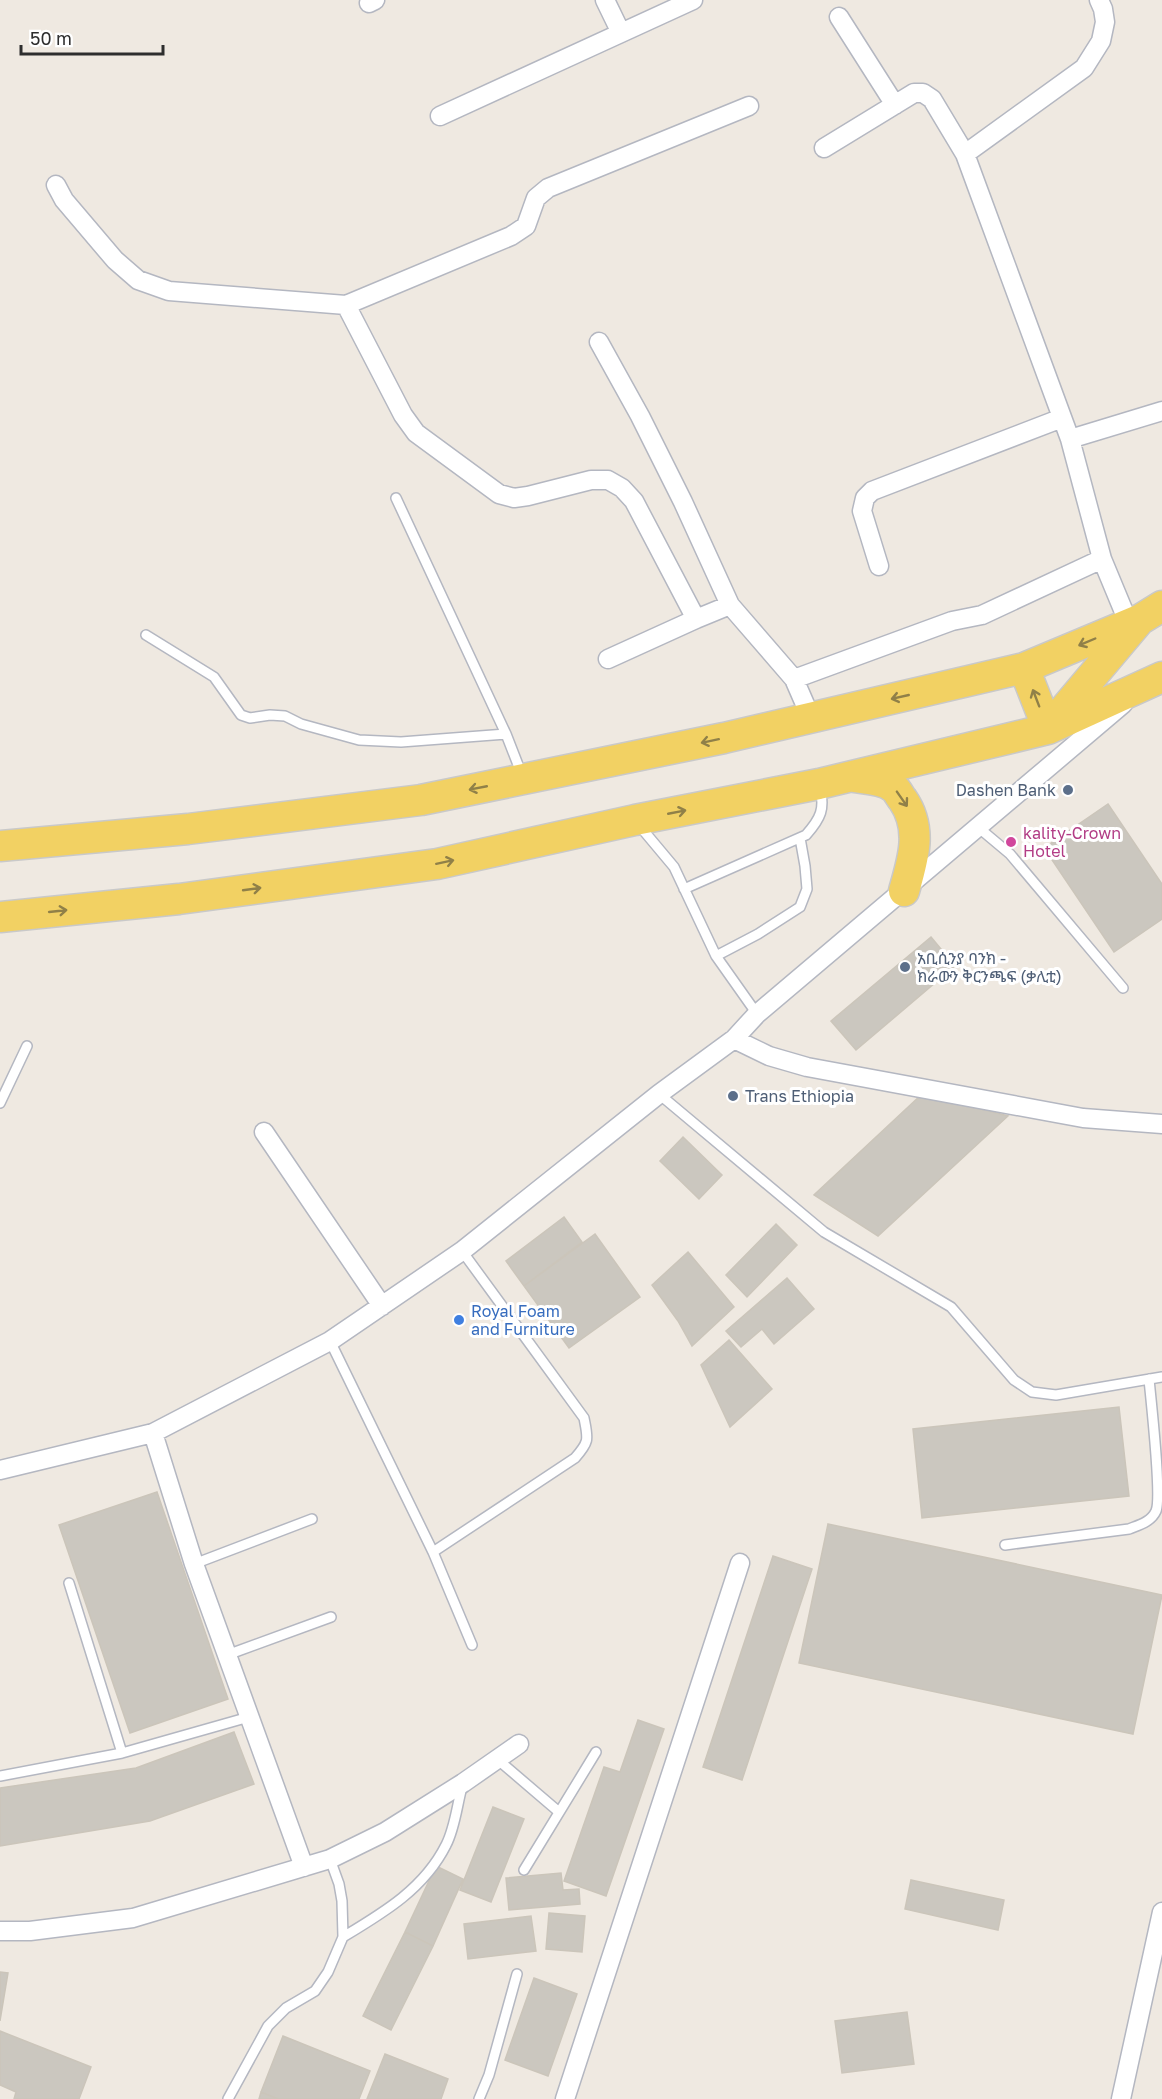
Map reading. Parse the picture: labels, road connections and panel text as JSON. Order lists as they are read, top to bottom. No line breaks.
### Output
{"places":["Dashen Bank","kality-Crown Hotel","አቢሲንያ ባንክ - ክራውን ቅርንጫፍ (ቃሊቲ)","Trans Ethiopia","Royal Foam and Furniture"],"scale_bar":"50 m"}
